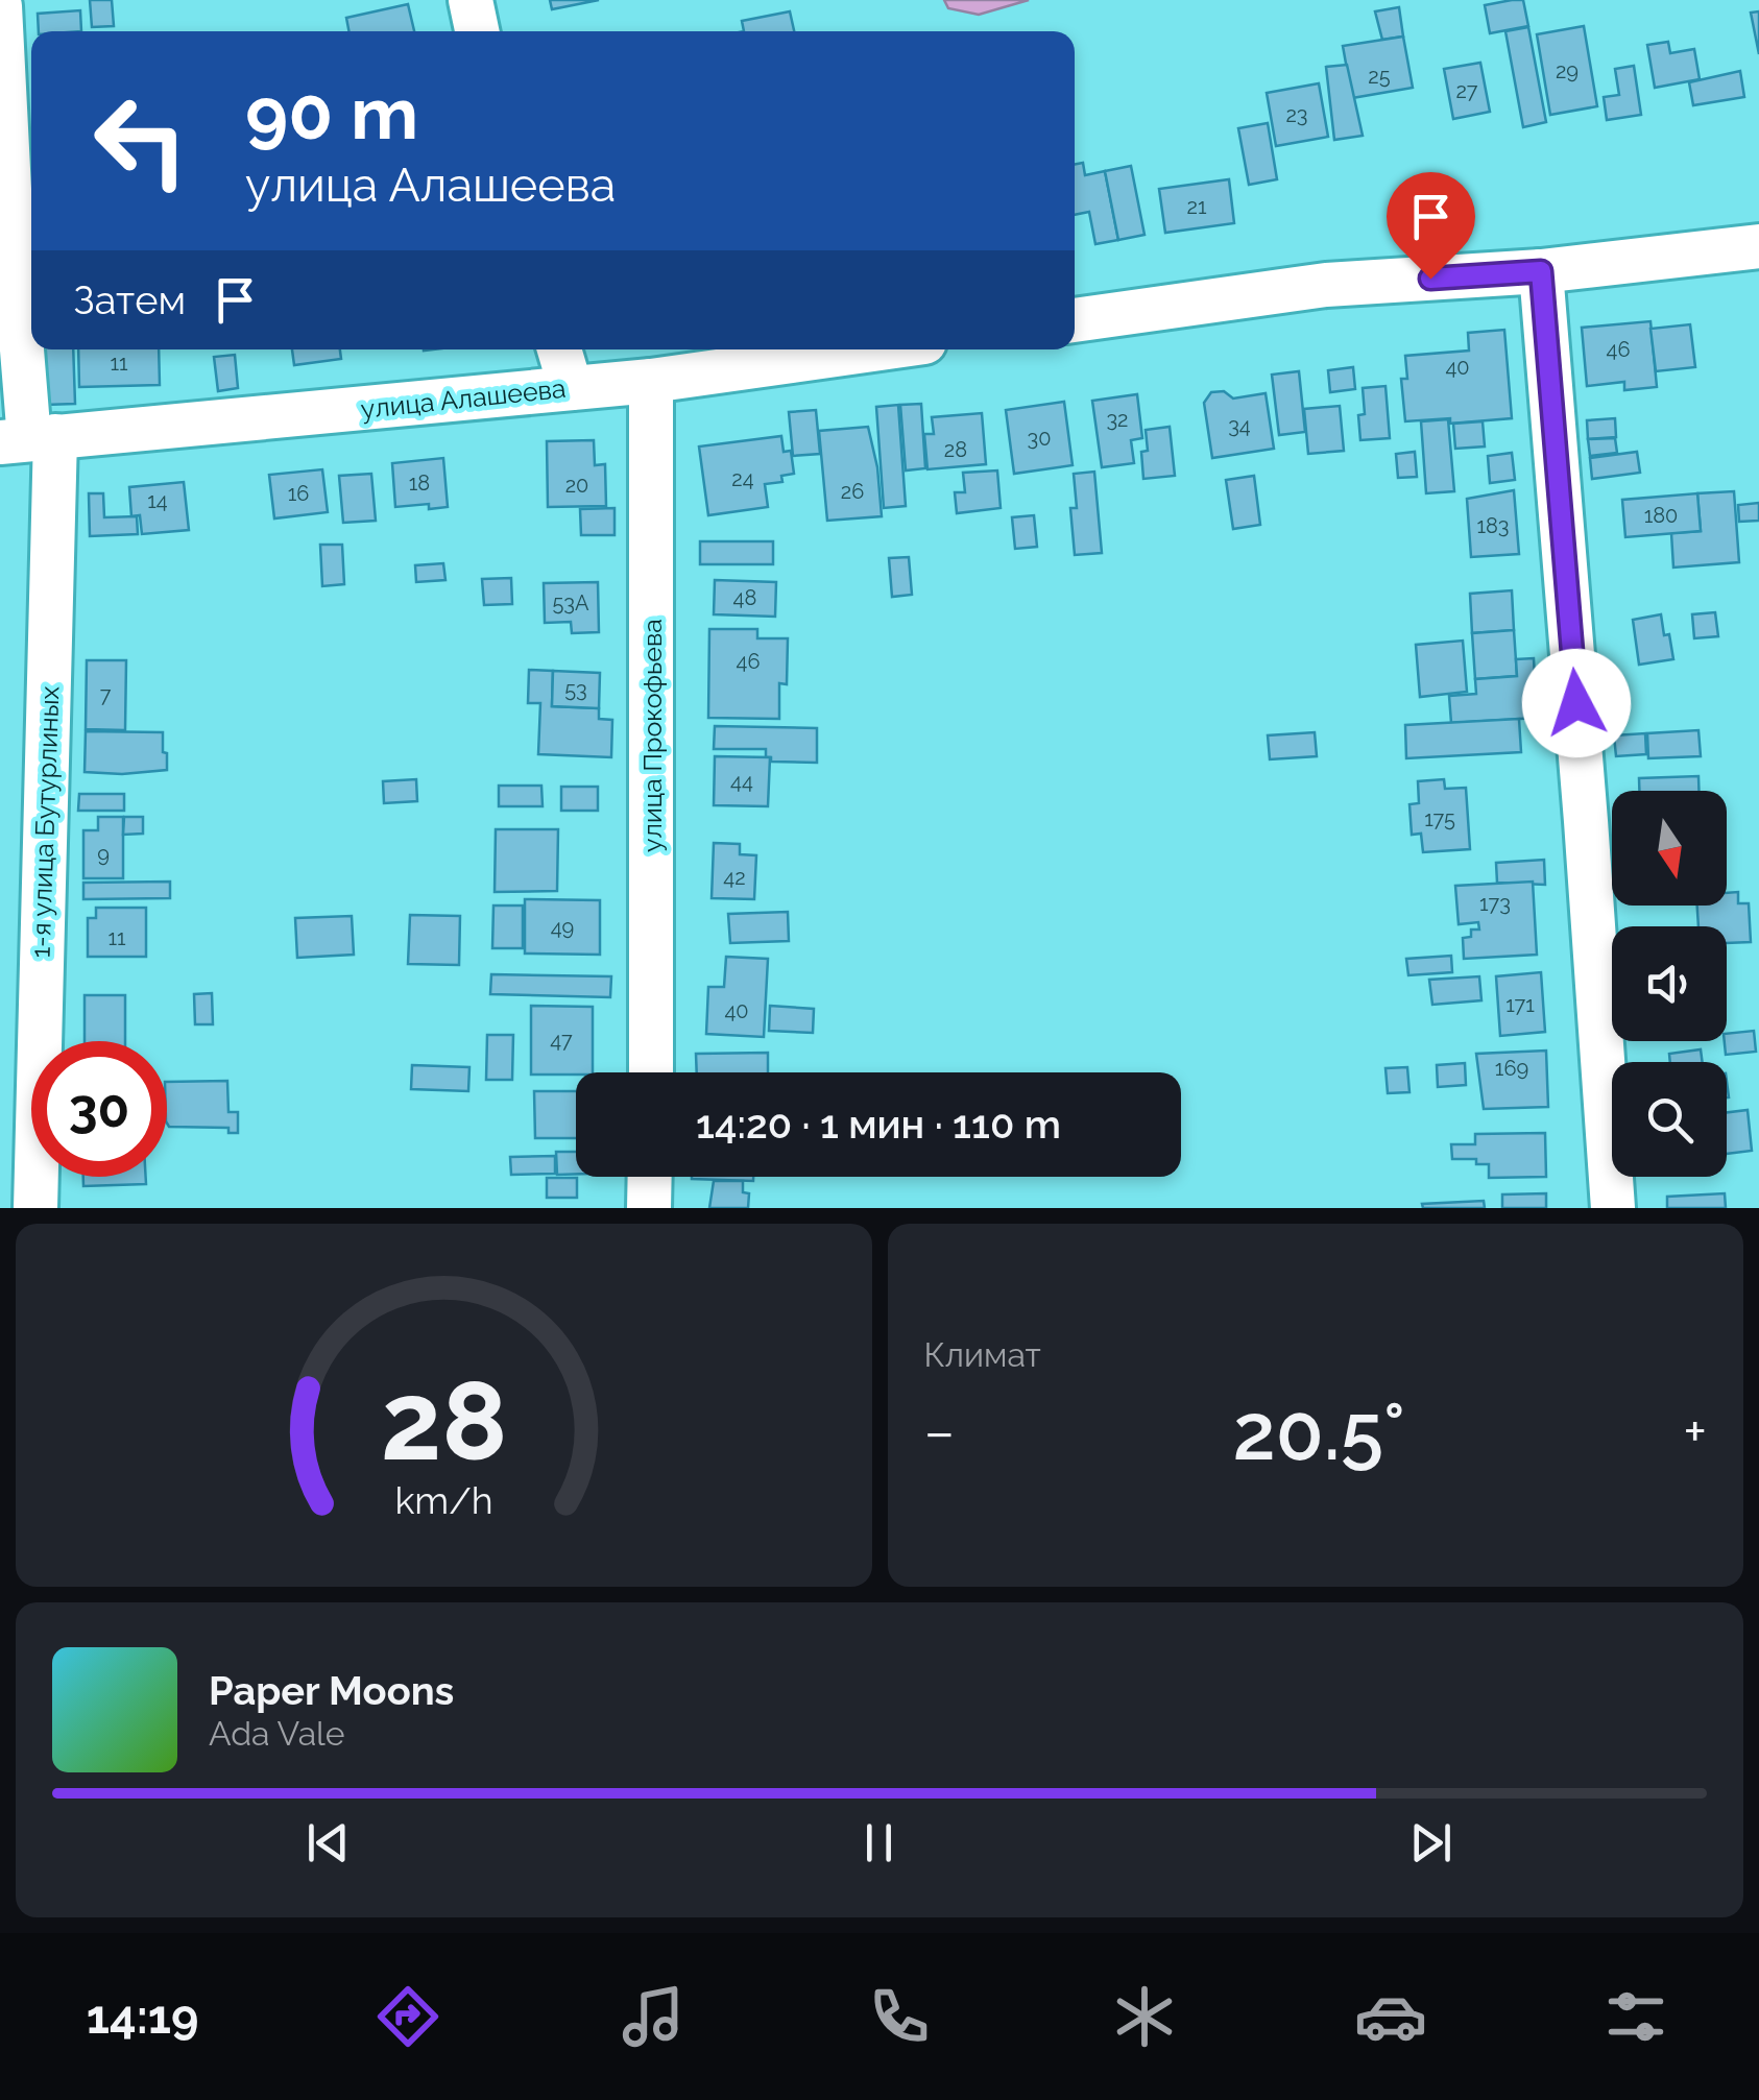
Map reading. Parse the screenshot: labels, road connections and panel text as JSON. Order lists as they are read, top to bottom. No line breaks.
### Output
{"streets":{"street":["улица Алашеева","улица Прокофьева","1-я улица Бутурлиных"]},"crossings":[["улица Алашеева","улица Прокофьева"],["улица Алашеева","1-я улица Бутурлиных"]],"house_numbers":["29","25","27","23","21","46","11","40","32","34","30","28","24","18","20","26","16","14","180","183","48","53А","46","53","7","44","175","9","42","173","49","11","171","40","47","169"],"north":"bottom","page":{"turn":["90 m","улица Алашеева"],"then":"Затем","limit":"30","trip":"14:20 · 1 мин · 110 m","tile":"Климат","heat":["−","20.5°","+"],"song":["Paper Moons","Ada Vale"],"tabs":"14:19","gauge":["28","km/h"]}}
